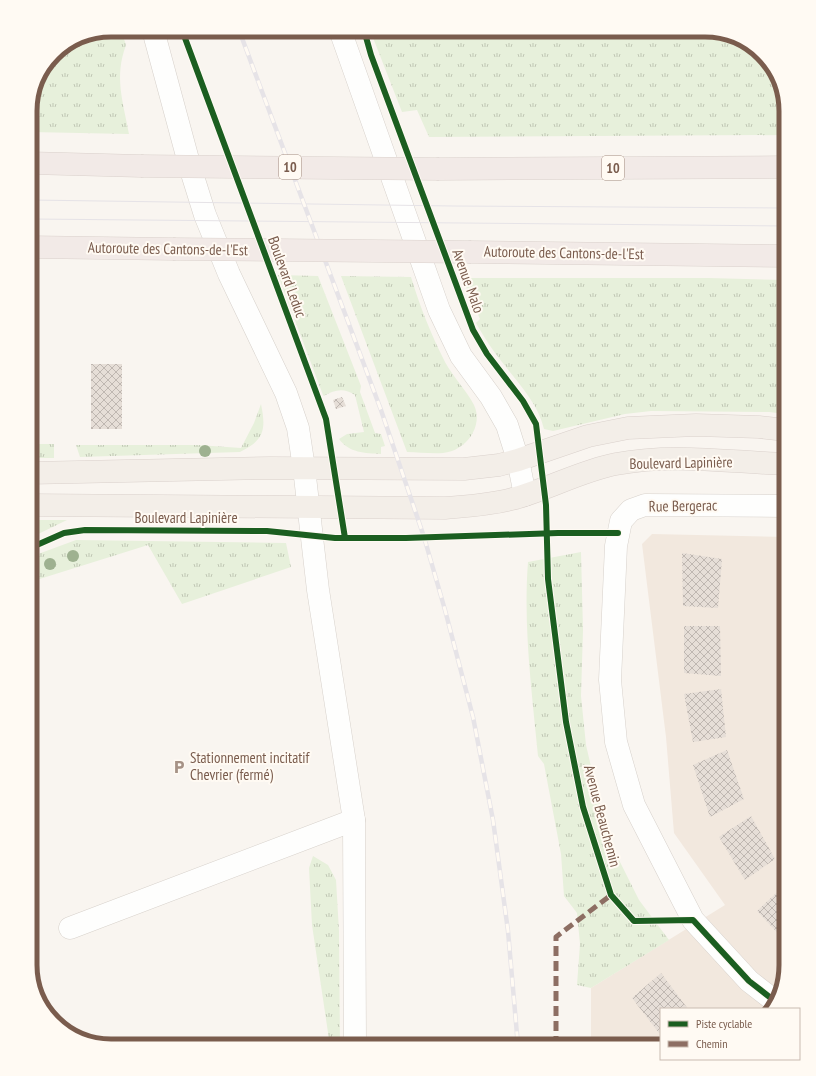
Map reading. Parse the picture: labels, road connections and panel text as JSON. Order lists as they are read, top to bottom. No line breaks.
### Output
{"streets":{"highway":["10","Autoroute des Cantons-de-l'Est"],"main road":["Boulevard Lapinière"],"street":["Rue Bergerac"],"cycle path":["Boulevard Leduc","Avenue Malo"]},"places":{"parking":["Stationnement incitatif Chevrier (fermé)"]},"legend":["Piste cyclable","Chemin"]}
